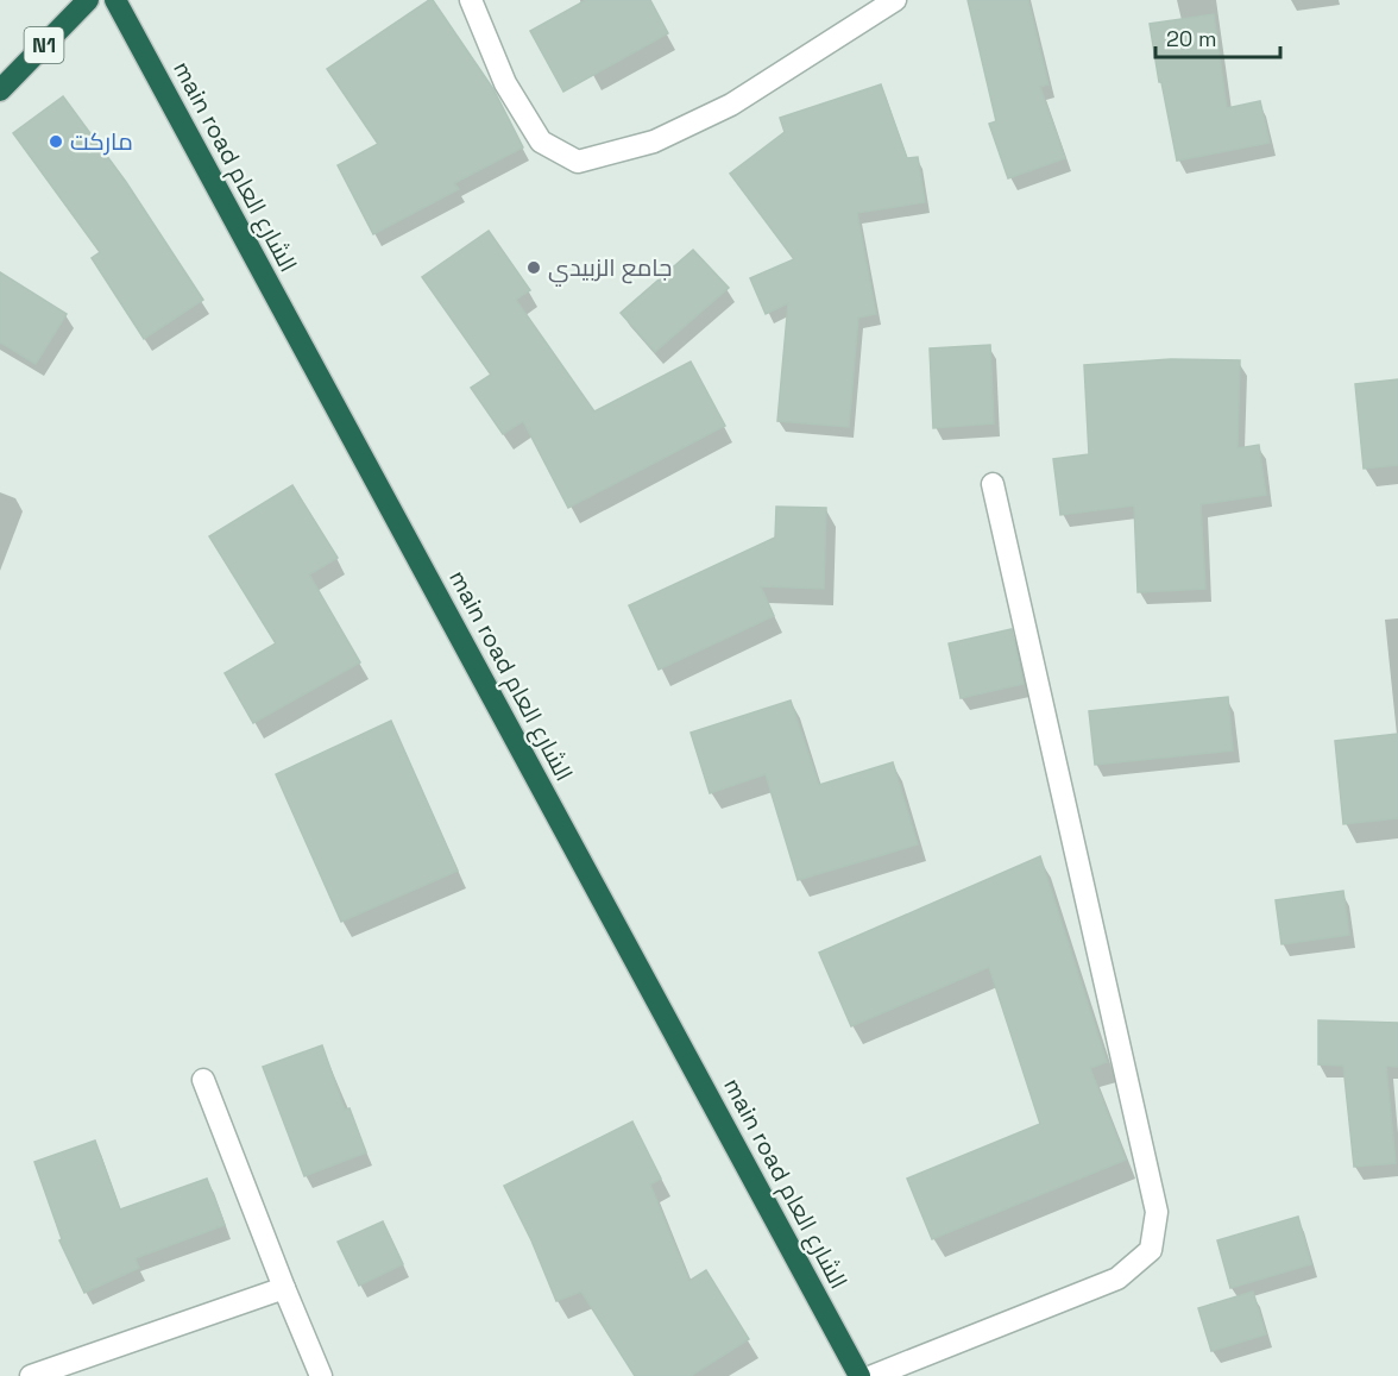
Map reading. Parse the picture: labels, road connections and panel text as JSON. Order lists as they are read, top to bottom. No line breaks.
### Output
{"streets":{"highway":["N1","main road الشارع العام"]},"places":["ماركت","جامع الزبيدي"],"scale_bar":"20 m"}
